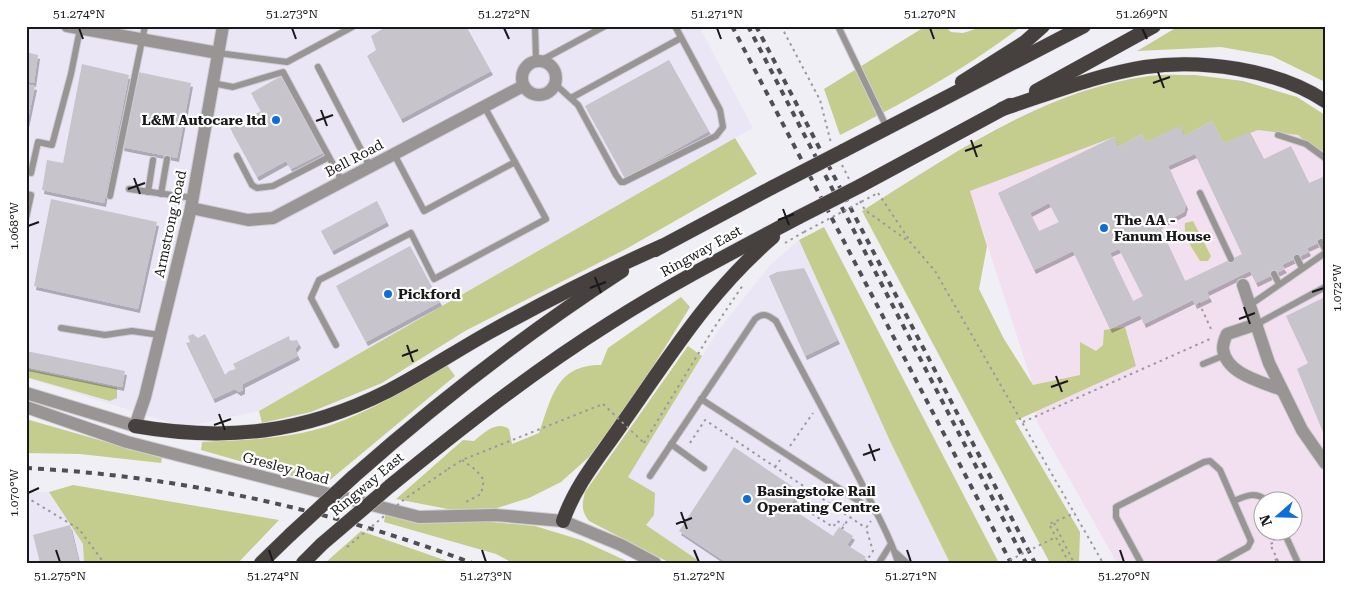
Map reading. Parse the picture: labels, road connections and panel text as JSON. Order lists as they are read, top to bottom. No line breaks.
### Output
{"streets":{"highway":["Ringway East"],"street":["Bell Road","Armstrong Road","Gresley Road"]},"crossings":[["Bell Road","Armstrong Road"]],"places":["L&M Autocare ltd","The AA - Fanum House","Pickford","Basingstoke Rail Operating Centre"],"north":"left","coordinates":["51.274°N","51.273°N","51.272°N","51.271°N","51.270°N","51.269°N","1.068°W","1.072°W","1.070°W","51.275°N"]}
